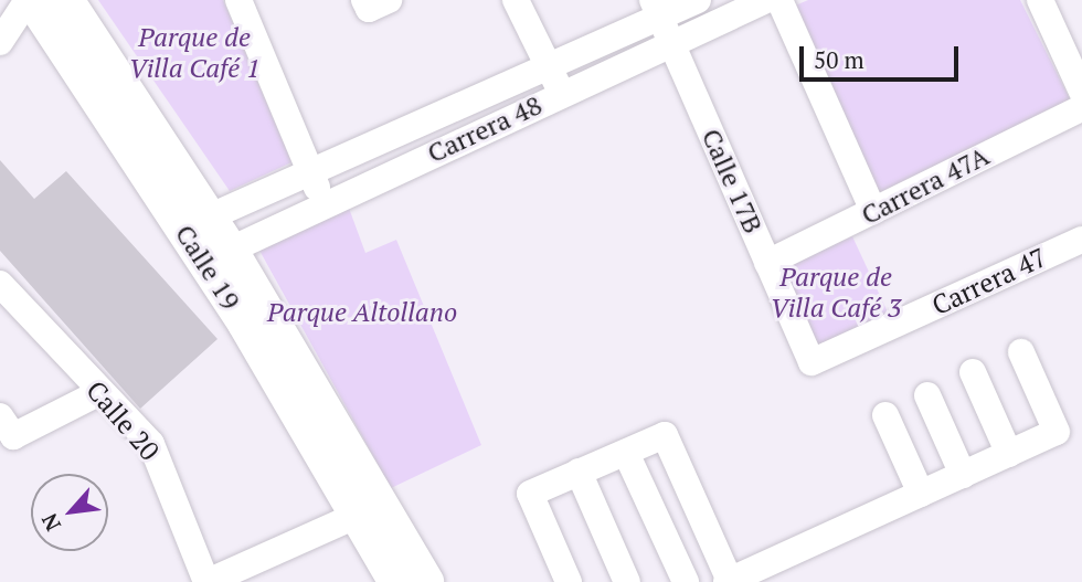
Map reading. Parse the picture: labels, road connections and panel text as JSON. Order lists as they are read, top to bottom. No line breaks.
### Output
{"streets":{"main road":["Calle 19"],"street":["Carrera 48","Calle 17B","Carrera 47A","Carrera 47","Calle 20"]},"crossings":[["Carrera 48","Calle 17B"],["Carrera 48","Calle 19"],["Calle 17B","Carrera 47A"],["Calle 17B","Carrera 47"]],"parks":["Parque de Villa Café 1","Parque de Villa Café 3","Parque Altollano"],"scale_bar":"50 m","north":"bottom left"}
